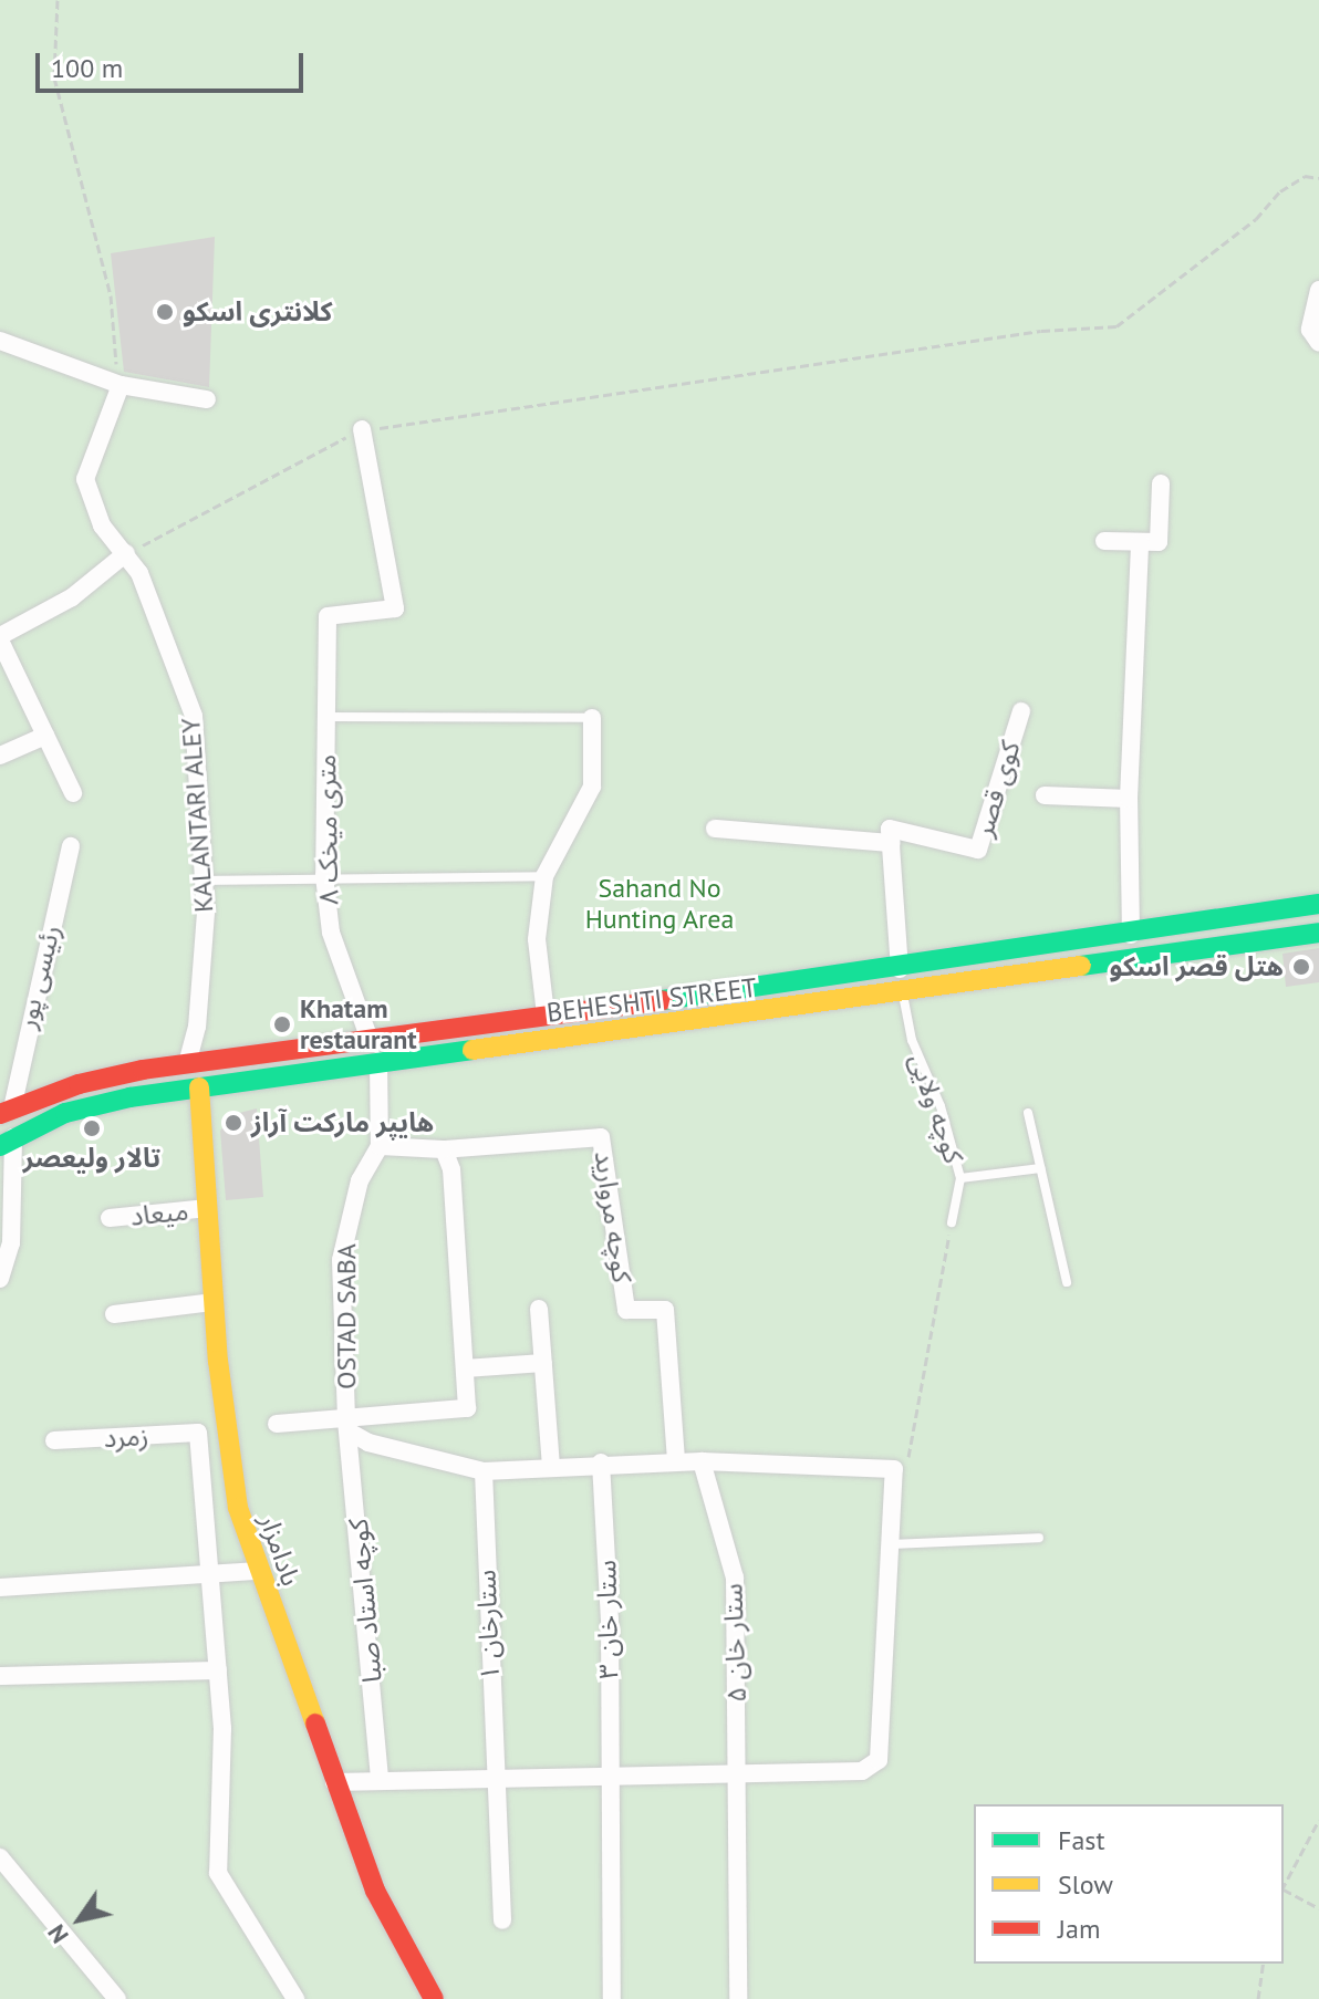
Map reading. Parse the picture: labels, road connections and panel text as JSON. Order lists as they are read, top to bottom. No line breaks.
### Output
{"streets":{"main road":["BEHESHTI STREET","بادامزار"],"street":["کوی قصر","KALANTARI ALEY","۸ متری میخک","رئیسی پور","میعاد","کوچه مروارید","OSTAD SABA","زمرد","کوچه استاد صبا","ستار خان ۳","ستارخان ۱","ستار خان ۵"],"lane":["کوچه ولایی"]},"crossings":[["KALANTARI ALEY","BEHESHTI STREET"],["۸ متری میخک","BEHESHTI STREET"],["رئیسی پور","BEHESHTI STREET"],["BEHESHTI STREET","کوچه ولایی"],["BEHESHTI STREET","OSTAD SABA"],["BEHESHTI STREET","بادامزار"],["میعاد","بادامزار"],["OSTAD SABA","کوچه استاد صبا"]],"parks":["Sahand No Hunting Area"],"places":["کلانتری اسکو","هتل قصر اسکو","Khatam restaurant","هایپر مارکت آراز","تالار ولیعصر"],"legend":["Fast","Slow","Jam"],"scale_bar":"100 m","north":"bottom left"}
